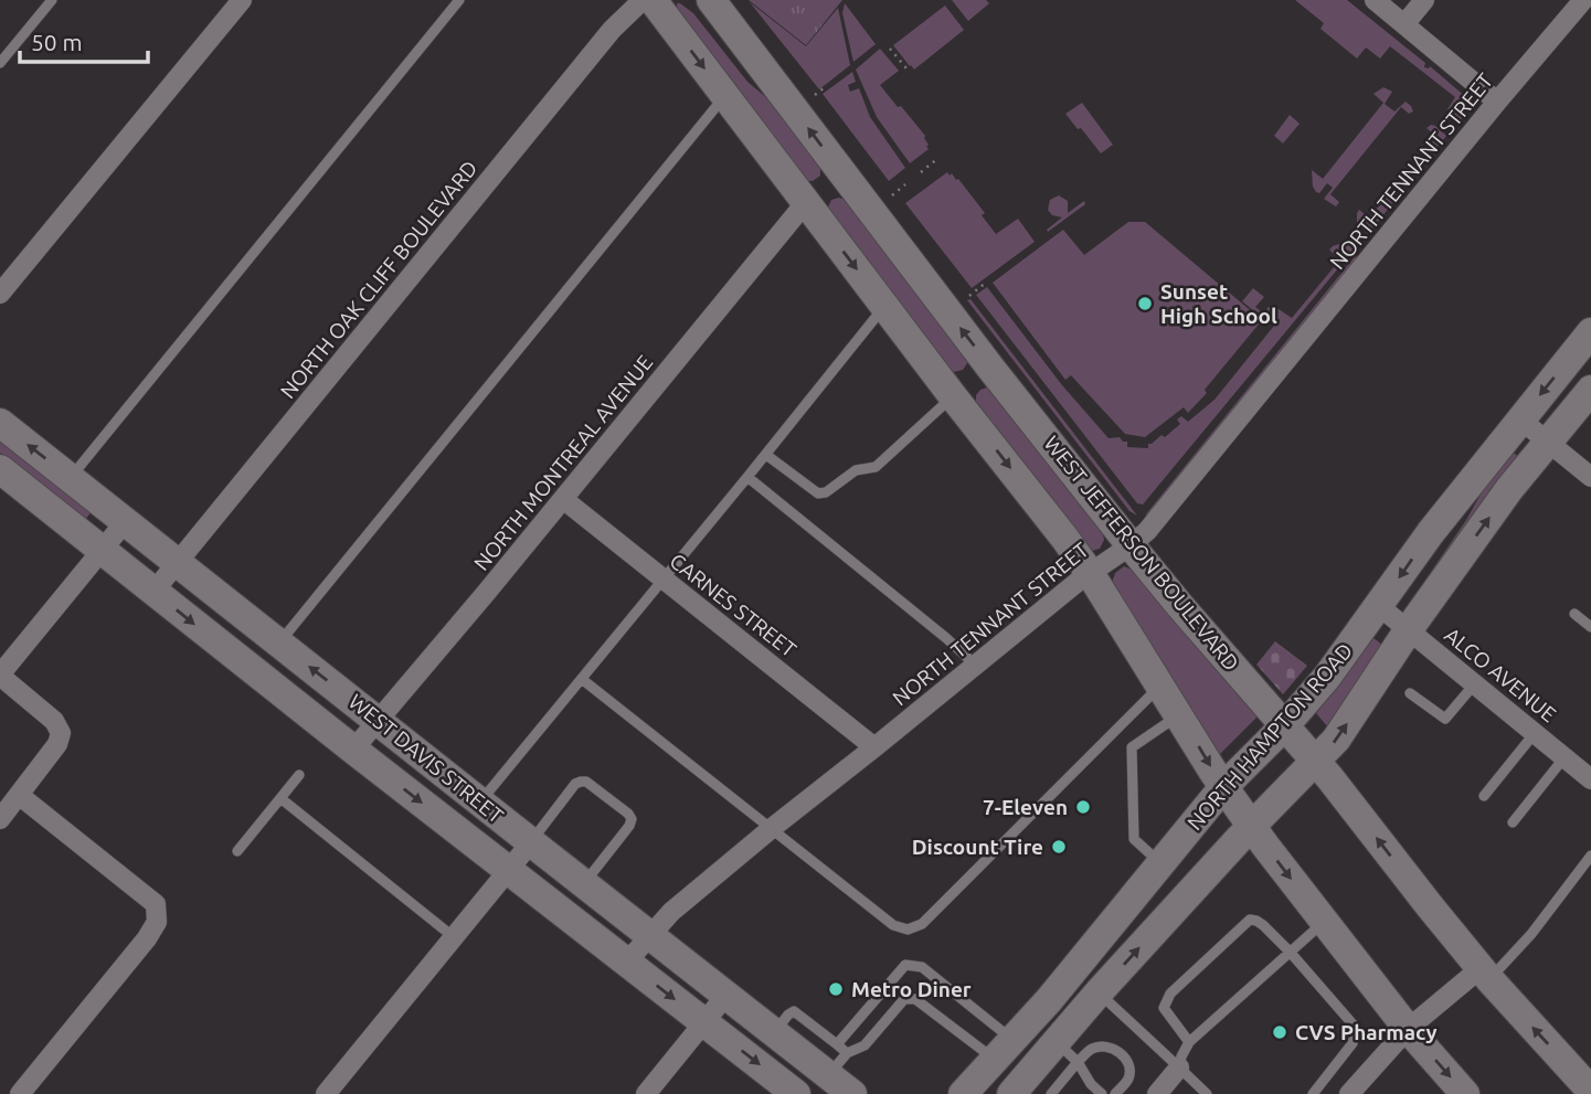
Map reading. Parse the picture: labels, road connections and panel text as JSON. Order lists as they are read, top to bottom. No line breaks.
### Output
{"streets":{"main road":["WEST JEFFERSON BOULEVARD","NORTH HAMPTON ROAD","WEST DAVIS STREET"],"street":["NORTH TENNANT STREET","NORTH OAK CLIFF BOULEVARD","NORTH MONTREAL AVENUE","CARNES STREET","ALCO AVENUE"]},"crossings":[["NORTH TENNANT STREET","WEST JEFFERSON BOULEVARD"],["NORTH TENNANT STREET","CARNES STREET"],["NORTH TENNANT STREET","WEST DAVIS STREET"],["NORTH OAK CLIFF BOULEVARD","WEST DAVIS STREET"],["NORTH MONTREAL AVENUE","CARNES STREET"],["NORTH MONTREAL AVENUE","WEST DAVIS STREET"],["WEST JEFFERSON BOULEVARD","NORTH HAMPTON ROAD"],["ALCO AVENUE","NORTH HAMPTON ROAD"]],"places":["Sunset High School","7-Eleven","Discount Tire","Metro Diner","CVS Pharmacy"],"scale_bar":"50 m"}
